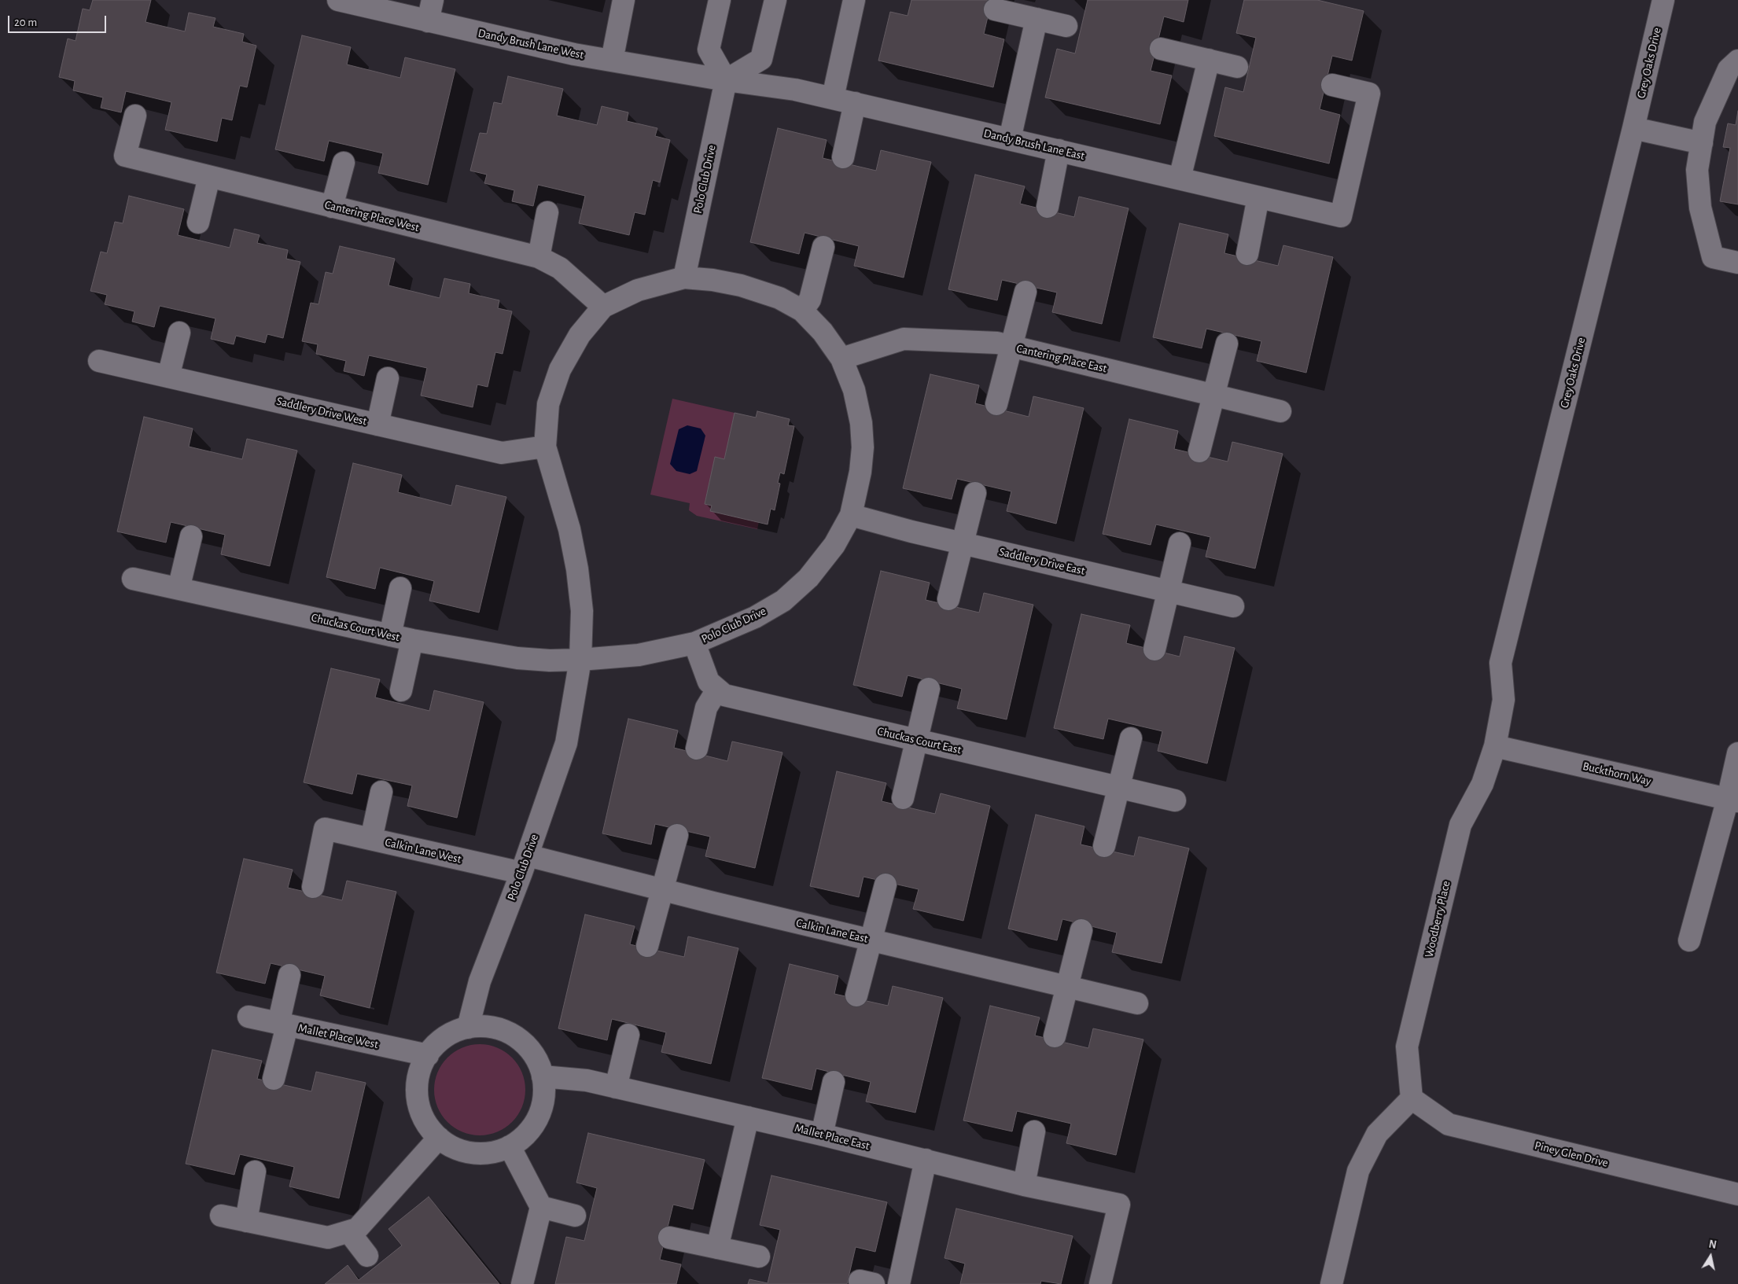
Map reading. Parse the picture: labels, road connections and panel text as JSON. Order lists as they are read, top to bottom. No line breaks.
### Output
{"streets":{"street":["Dandy Brush Lane West","Grey Oaks Drive","Dandy Brush Lane East","Polo Club Drive","Cantering Place West","Cantering Place East","Saddlery Drive West","Saddlery Drive East","Chuckas Court West","Chuckas Court East","Buckthorn Way","Calkin Lane West","Woodberry Place","Calkin Lane East","Mallet Place West","Mallet Place East","Piney Glen Drive"]},"crossings":[["Dandy Brush Lane West","Dandy Brush Lane East"],["Dandy Brush Lane West","Polo Club Drive"],["Grey Oaks Drive","Buckthorn Way"],["Grey Oaks Drive","Woodberry Place"],["Dandy Brush Lane East","Polo Club Drive"],["Polo Club Drive","Cantering Place West"],["Polo Club Drive","Cantering Place East"],["Polo Club Drive","Saddlery Drive West"],["Polo Club Drive","Saddlery Drive East"],["Polo Club Drive","Chuckas Court West"],["Polo Club Drive","Chuckas Court East"],["Polo Club Drive","Calkin Lane West"],["Polo Club Drive","Calkin Lane East"],["Polo Club Drive","Mallet Place West"],["Polo Club Drive","Mallet Place East"],["Buckthorn Way","Woodberry Place"],["Calkin Lane West","Calkin Lane East"],["Woodberry Place","Piney Glen Drive"],["Mallet Place West","Mallet Place East"]],"scale_bar":"20 m","north":"top"}
